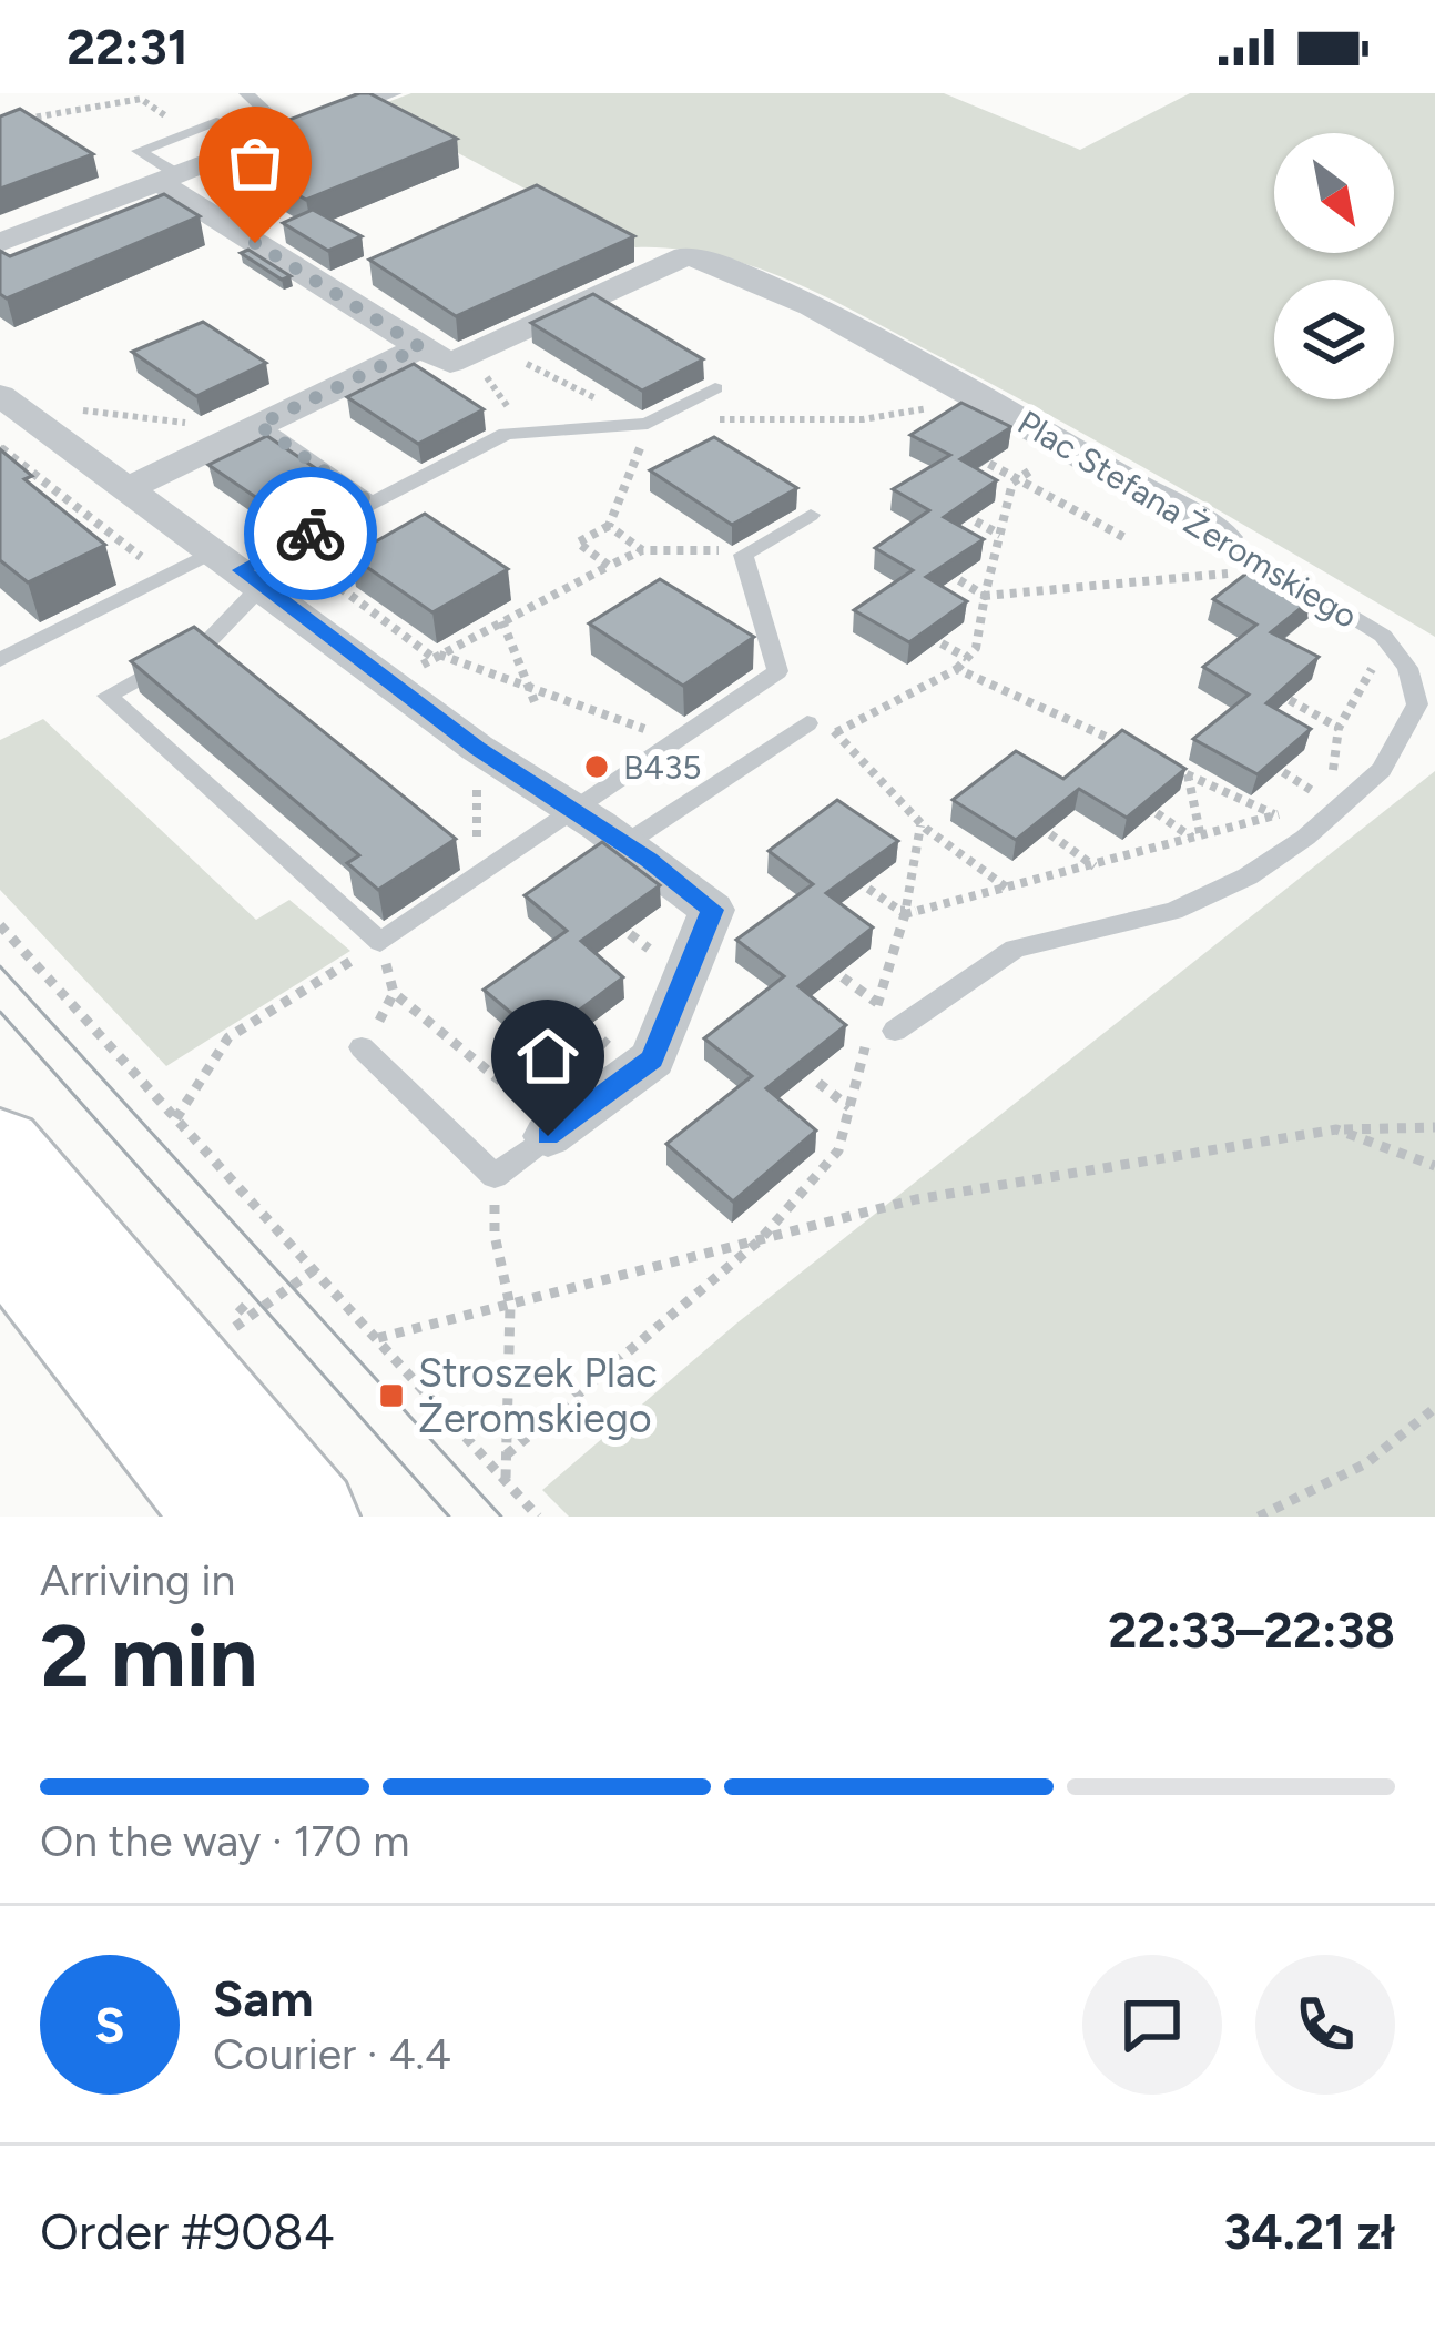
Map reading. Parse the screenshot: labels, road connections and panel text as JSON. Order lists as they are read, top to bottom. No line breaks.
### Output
{"streets":{"street":["Plac Stefana Żeromskiego"]},"places":{"other":["B435"],"transit":["Stroszek Plac Żeromskiego"]},"north":"bottom right","page":{"status":"22:31","heading":["2 min","Arriving in","22:33–22:38"],"panel":["Sam","Courier · 4.4","Order #9084","34.21 zł"],"bar":"On the way · 170 m","round":"S"}}
